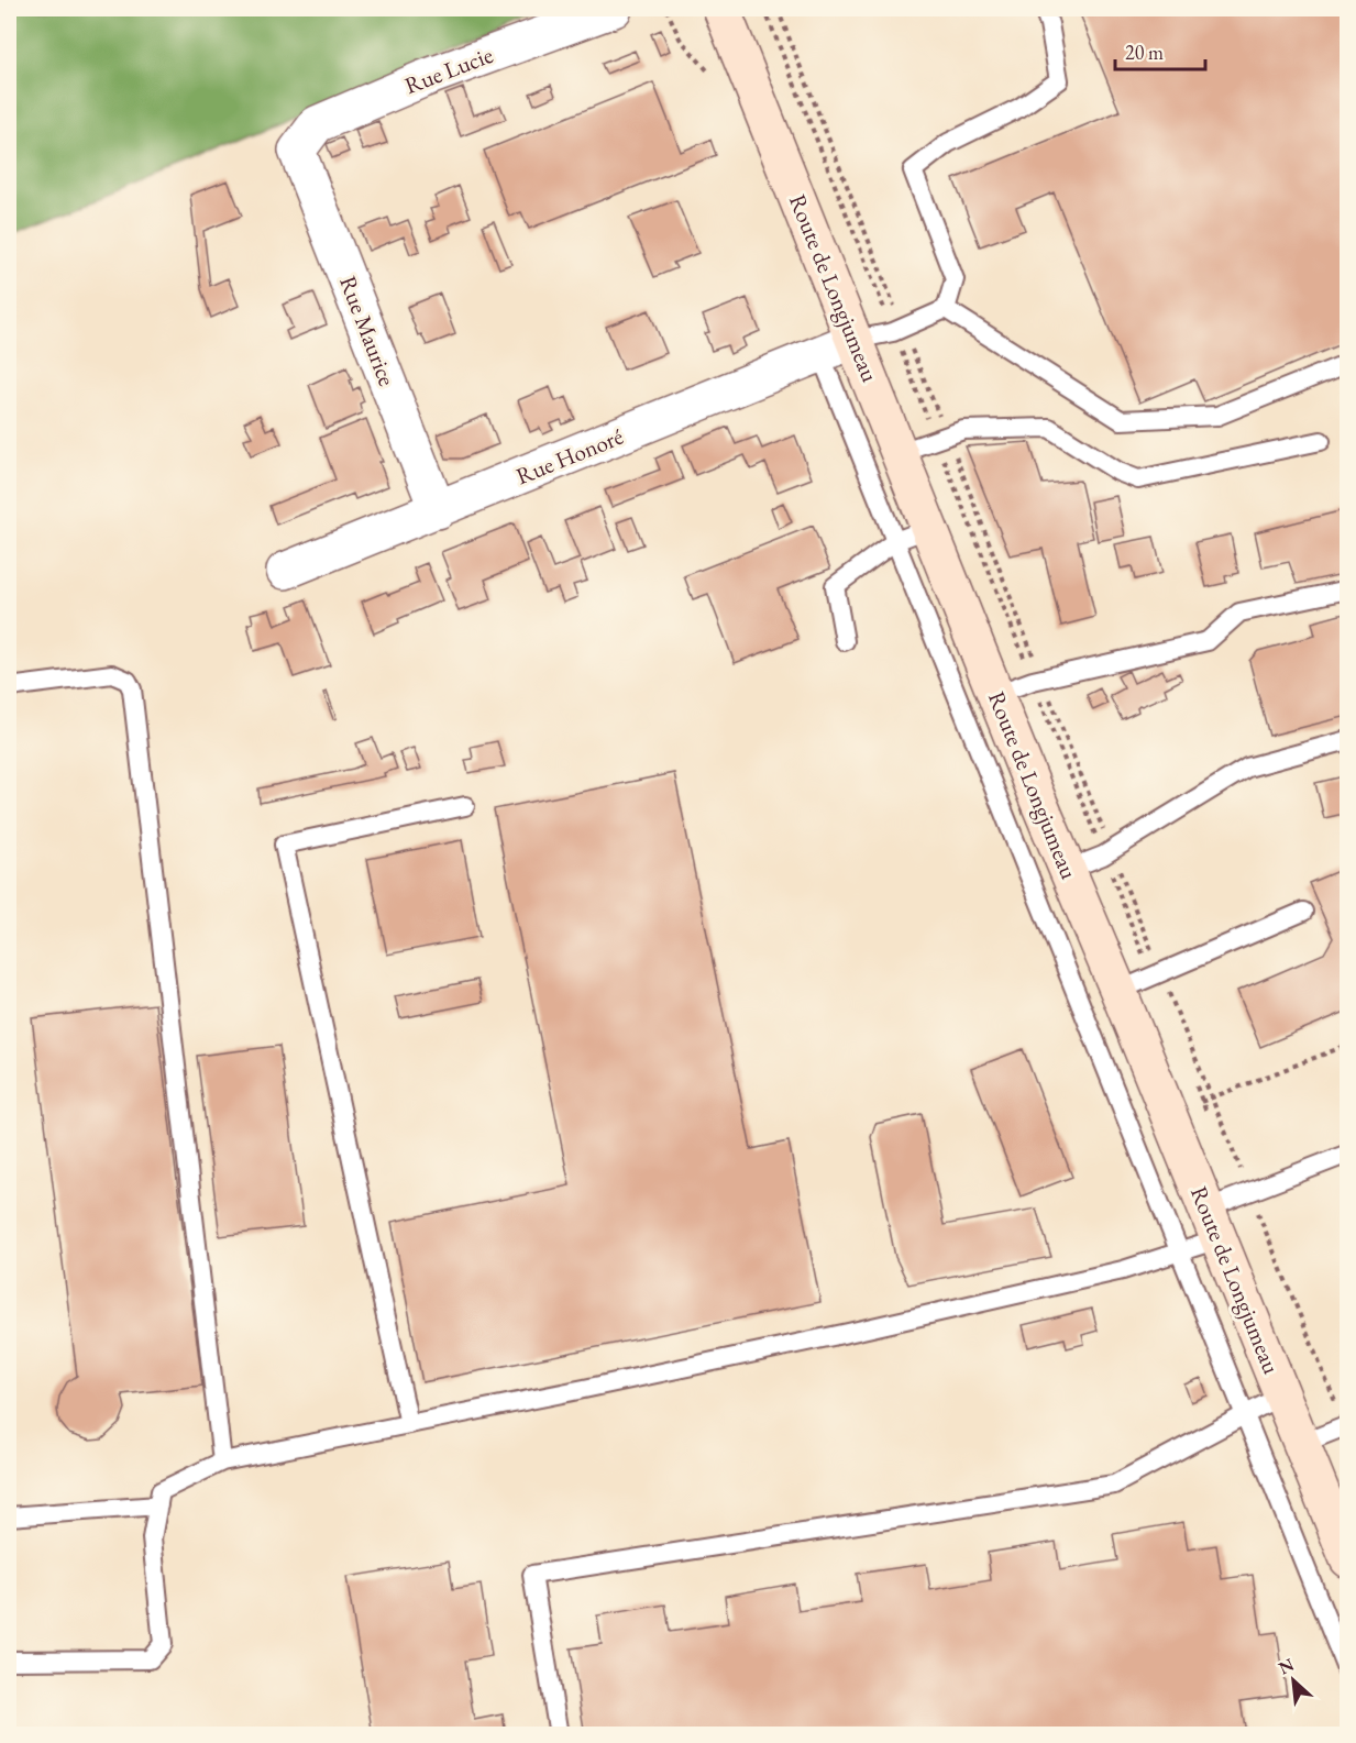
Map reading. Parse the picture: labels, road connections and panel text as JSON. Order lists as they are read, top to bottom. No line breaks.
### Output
{"streets":{"street":["Rue Lucie","Route de Longjumeau","Rue Maurice","Rue Honoré"]},"crossings":[["Rue Lucie","Rue Maurice"],["Route de Longjumeau","Rue Honoré"],["Rue Maurice","Rue Honoré"]],"scale_bar":"20 m","north":"top left"}
